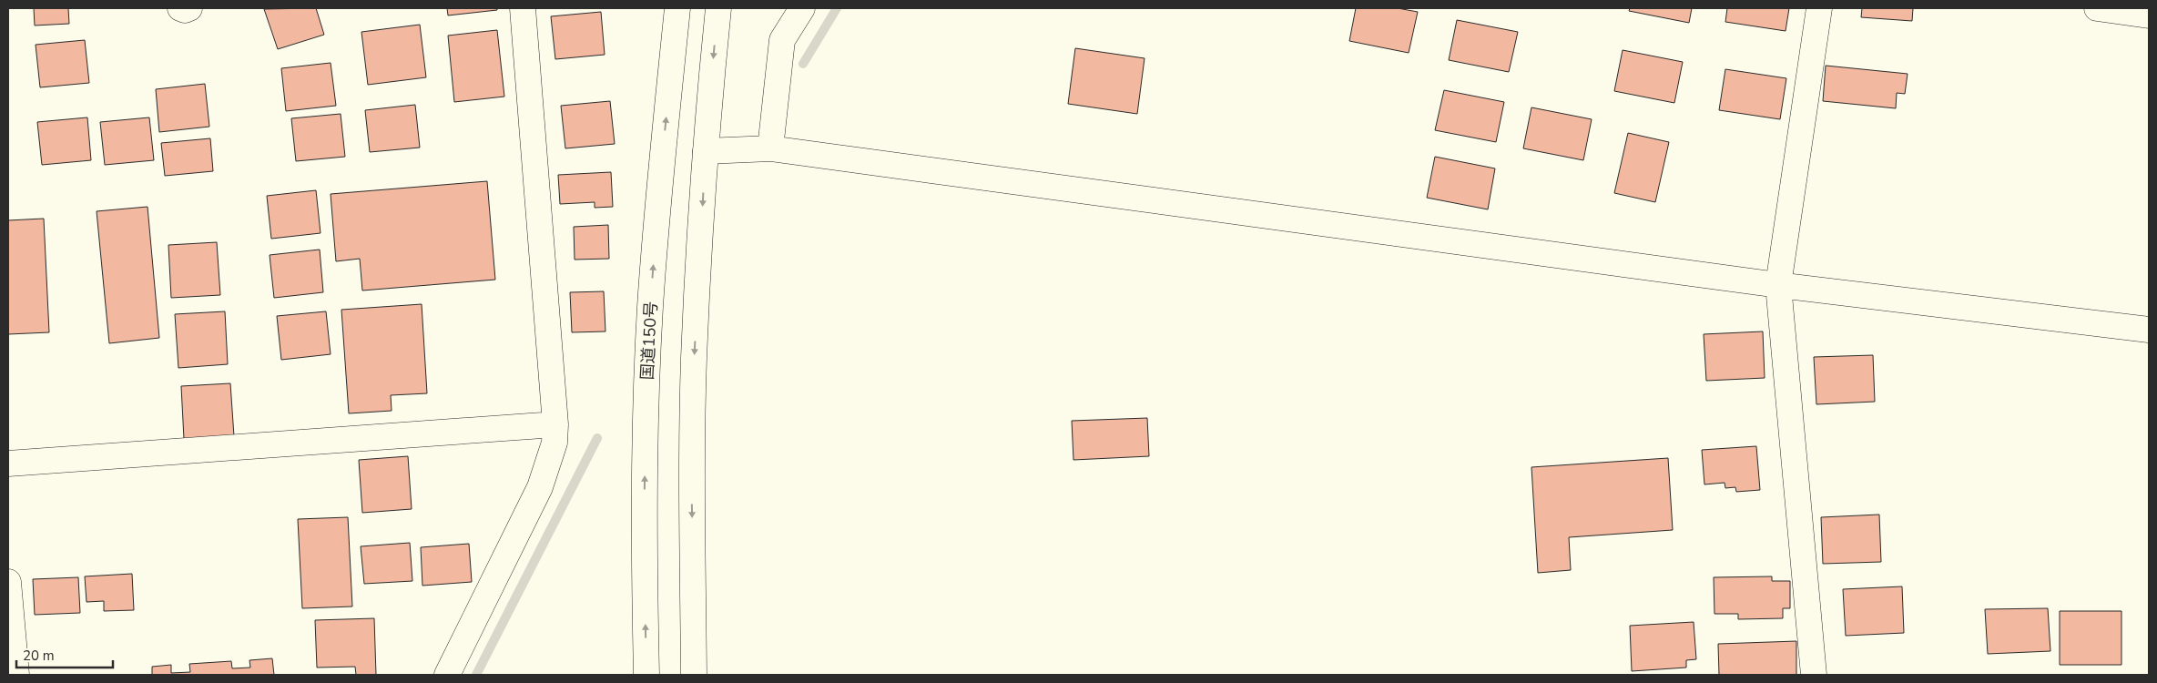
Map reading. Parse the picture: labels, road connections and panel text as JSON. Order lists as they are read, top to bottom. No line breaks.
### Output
{"streets":{"main road":["国道150号"]},"scale_bar":"20 m"}
